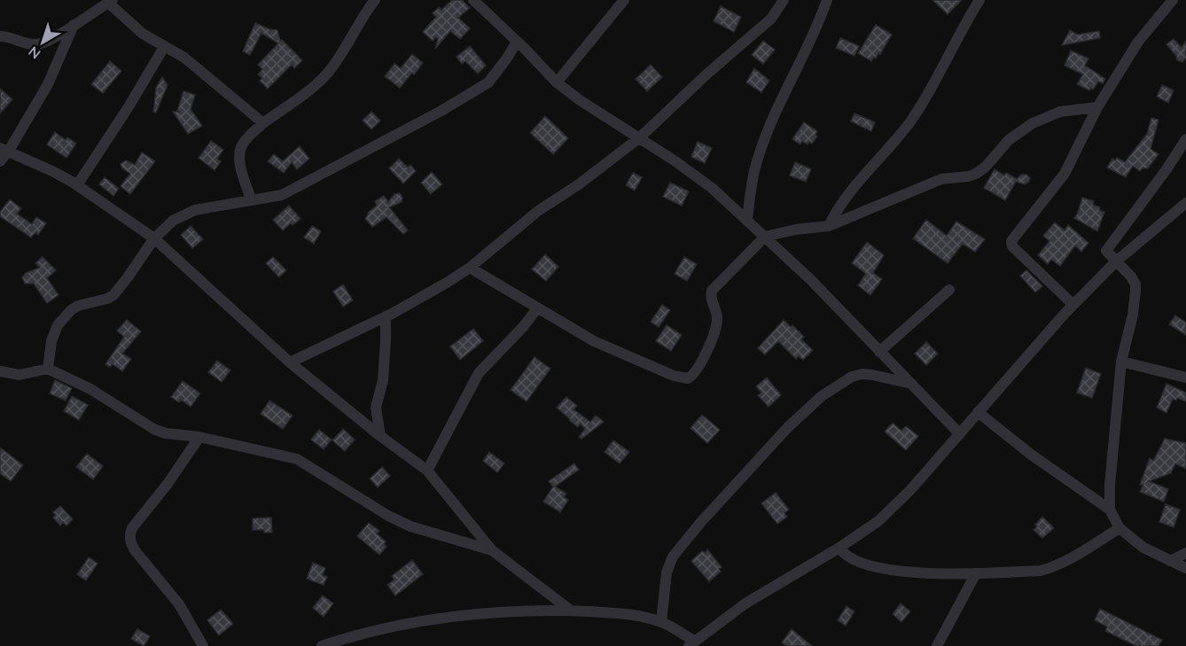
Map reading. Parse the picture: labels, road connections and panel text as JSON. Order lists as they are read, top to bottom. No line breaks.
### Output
{"north":"bottom left"}
